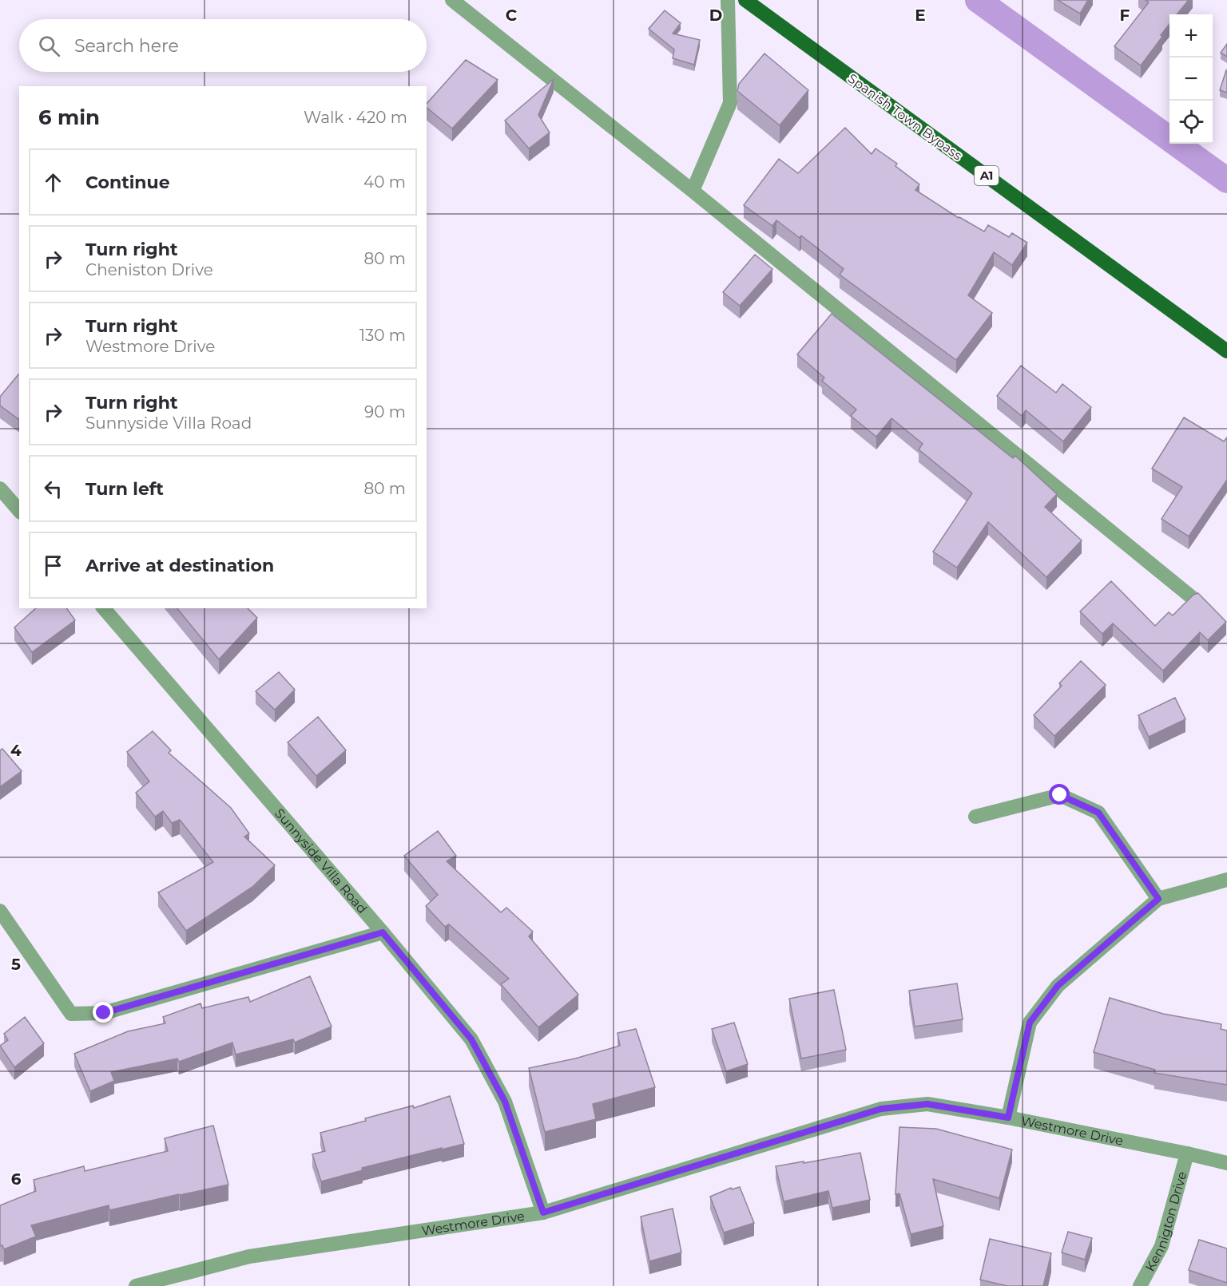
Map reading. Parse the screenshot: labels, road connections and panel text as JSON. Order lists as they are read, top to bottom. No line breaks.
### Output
{"streets":{"main road":["Spanish Town Bypass","A1"],"street":["Sunnyside Villa Road","Westmore Drive","Kennigton Drive"]},"crossings":[["Sunnyside Villa Road","Westmore Drive"],["Westmore Drive","Kennigton Drive"]],"page":{"map_buttons":["+","−"],"search":"Search here","heading":["6 min","Walk · 420 m"],"list":[["Continue","40 m"],["Turn right","Cheniston Drive","80 m"],["Turn right","Westmore Drive","130 m"],["Turn right","Sunnyside Villa Road","90 m"],["Turn left","80 m"],"Arrive at destination"]},"grid":{"columns":["C","D","E","F"],"rows":["4","5","6"]}}
